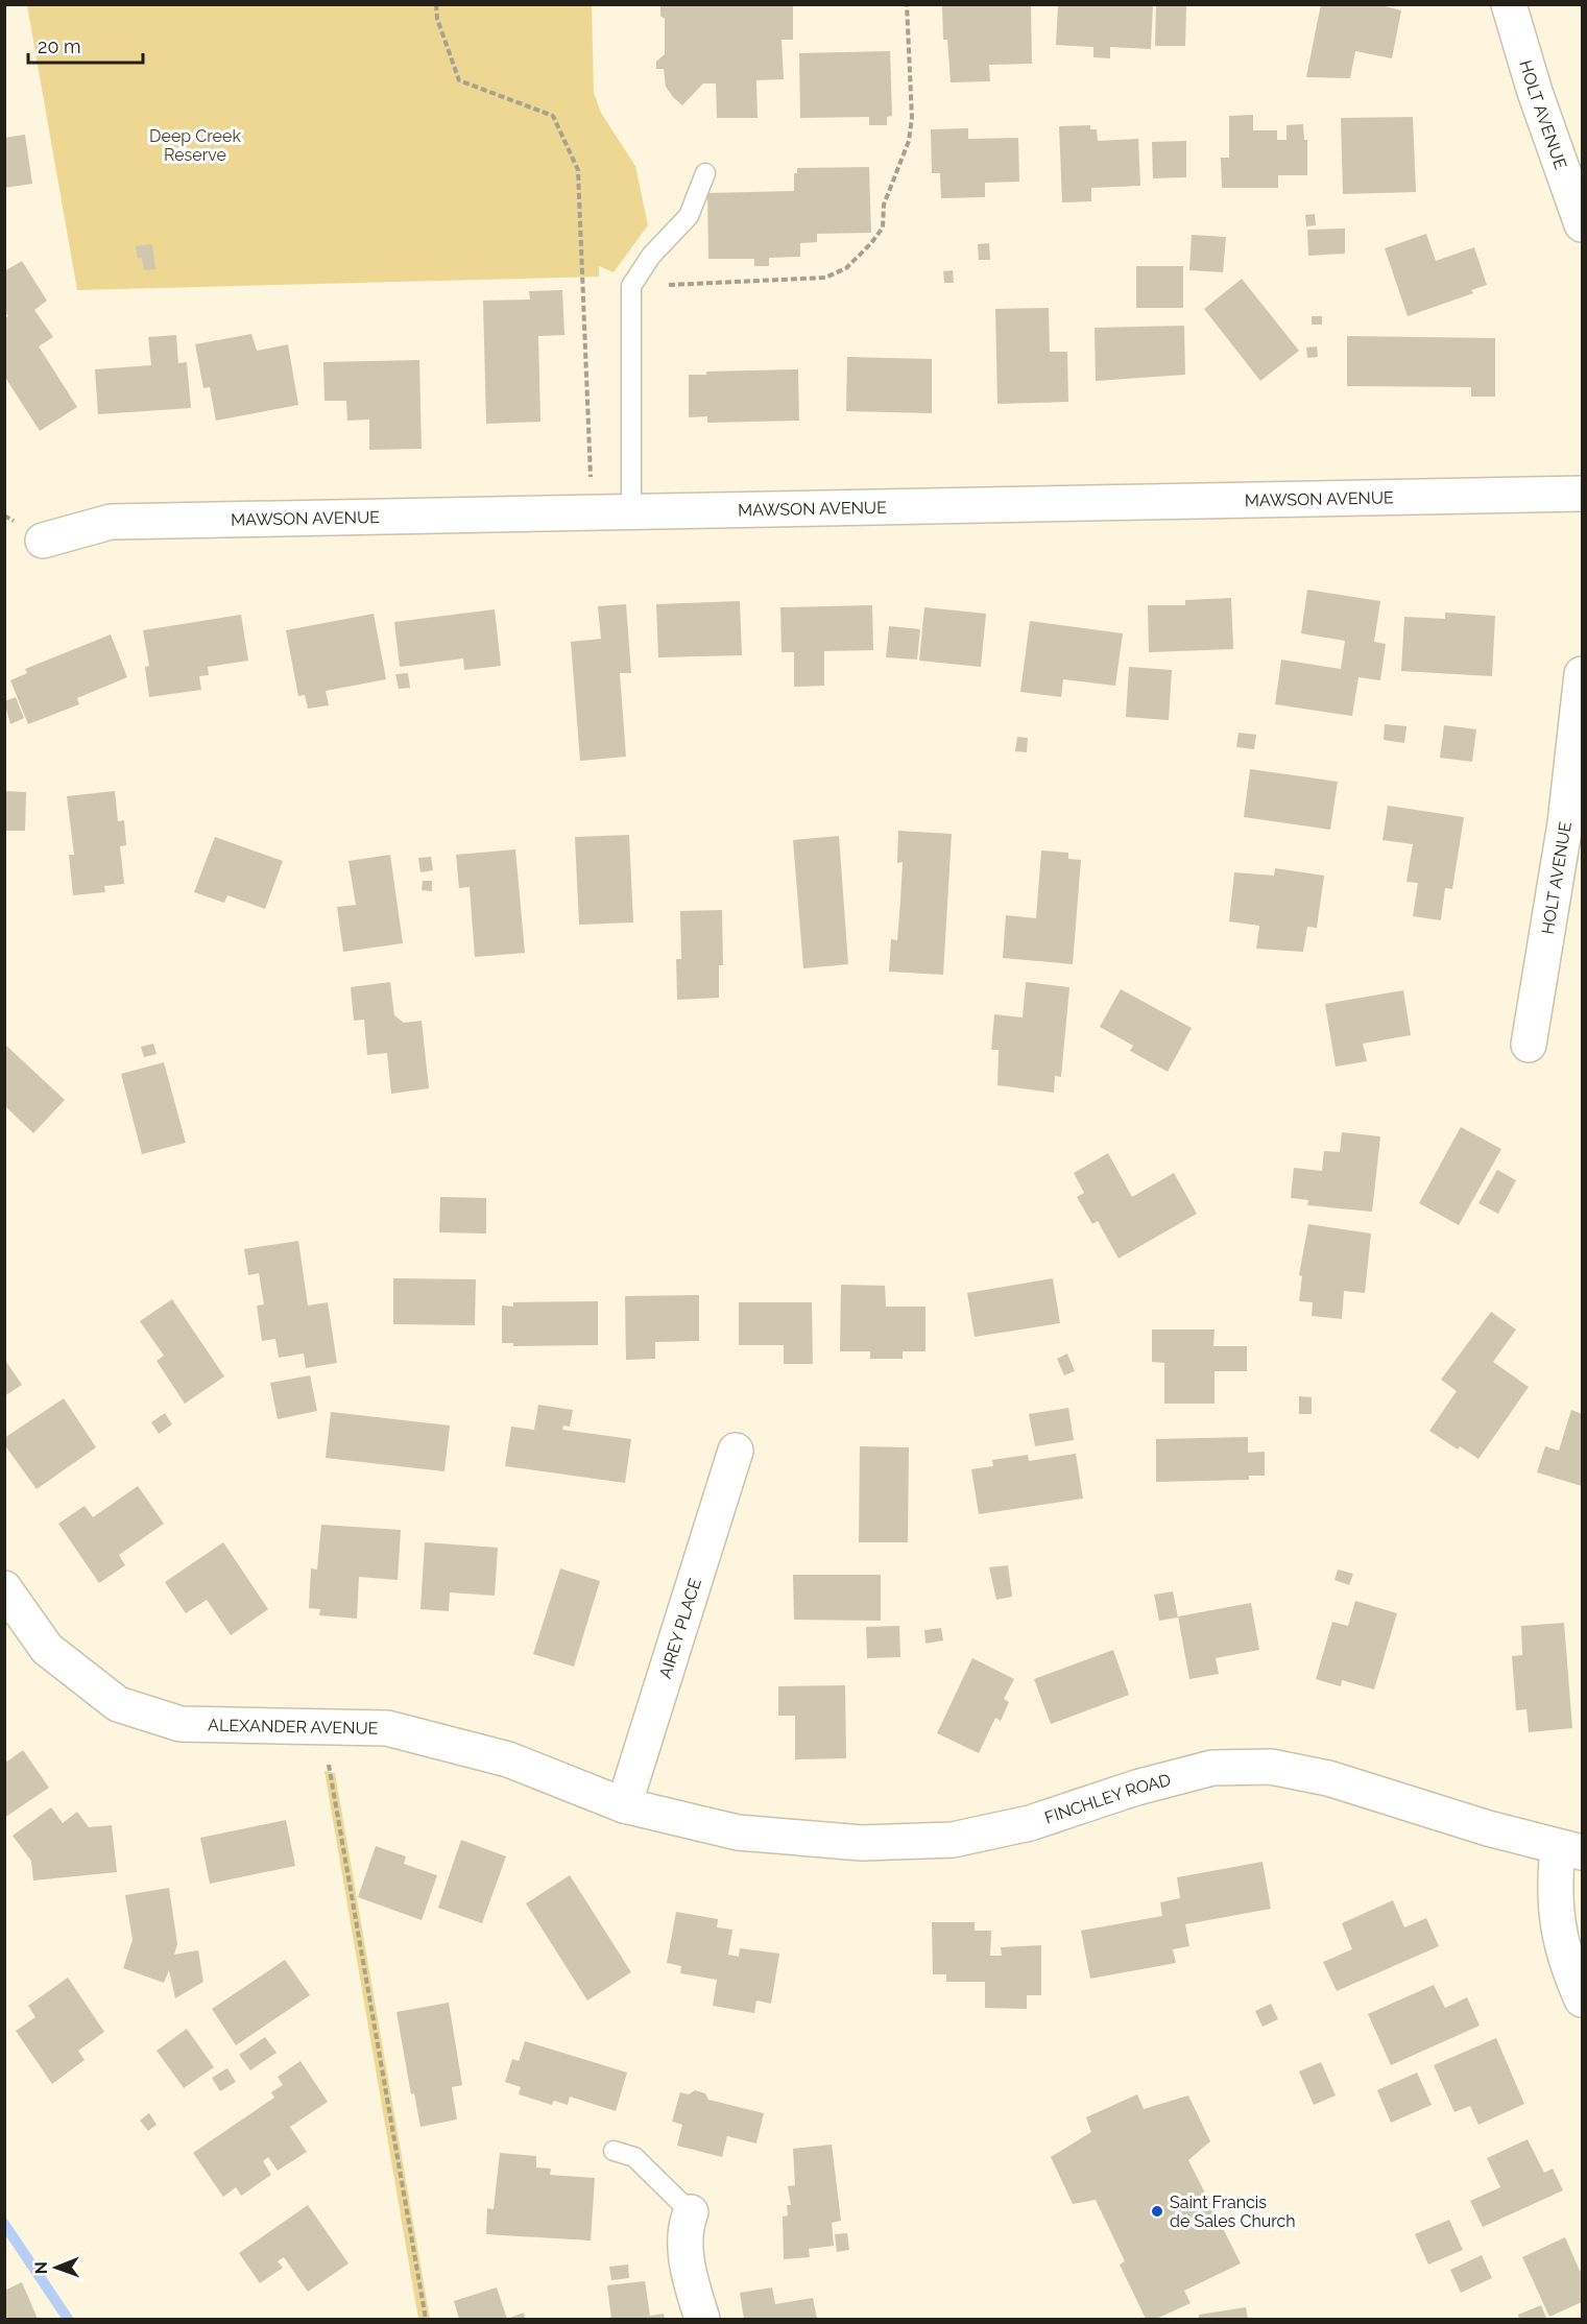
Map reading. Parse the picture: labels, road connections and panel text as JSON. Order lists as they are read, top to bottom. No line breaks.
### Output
{"streets":{"street":["HOLT AVENUE","MAWSON AVENUE","AIREY PLACE","ALEXANDER AVENUE","FINCHLEY ROAD"]},"crossings":[["AIREY PLACE","ALEXANDER AVENUE"],["AIREY PLACE","FINCHLEY ROAD"],["ALEXANDER AVENUE","FINCHLEY ROAD"]],"parks":["Deep Creek Reserve"],"places":["Saint Francis de Sales Church"],"scale_bar":"20 m","north":"left"}
